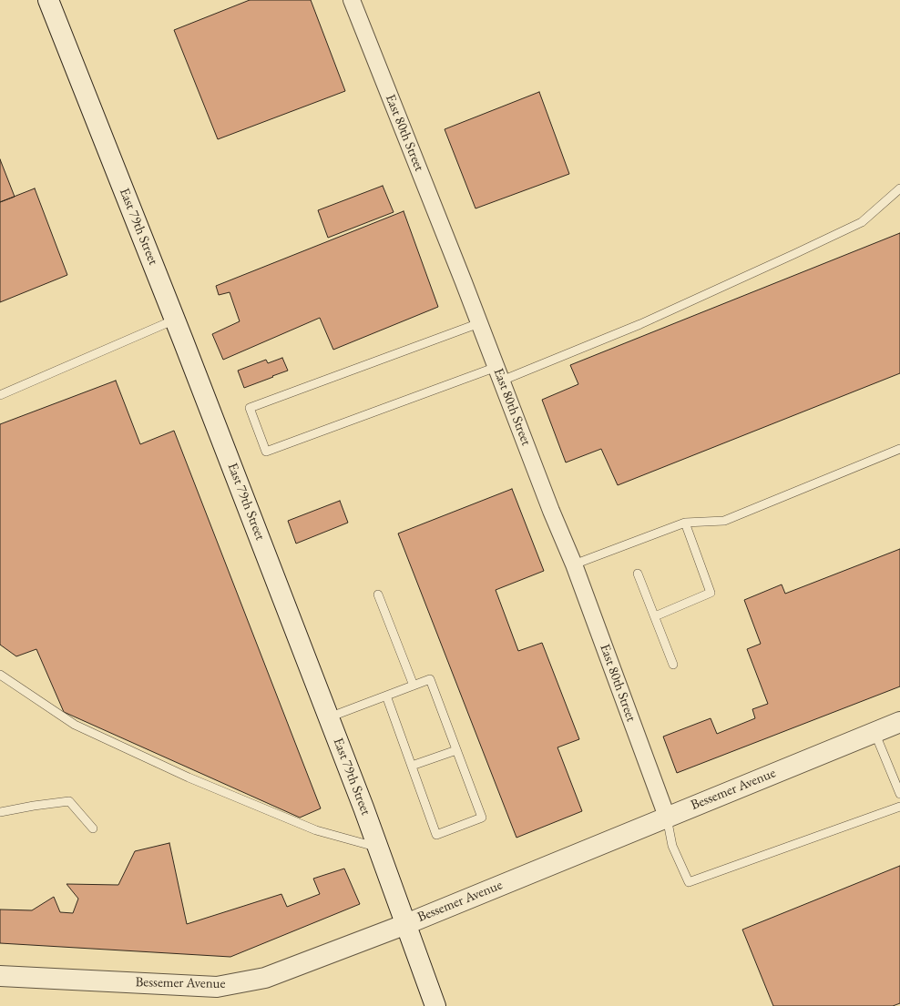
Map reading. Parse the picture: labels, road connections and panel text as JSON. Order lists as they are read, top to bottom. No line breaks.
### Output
{"streets":{"main road":["East 79th Street","Bessemer Avenue"],"street":["East 80th Street"]},"crossings":[["East 80th Street","Bessemer Avenue"],["East 79th Street","Bessemer Avenue"]]}
